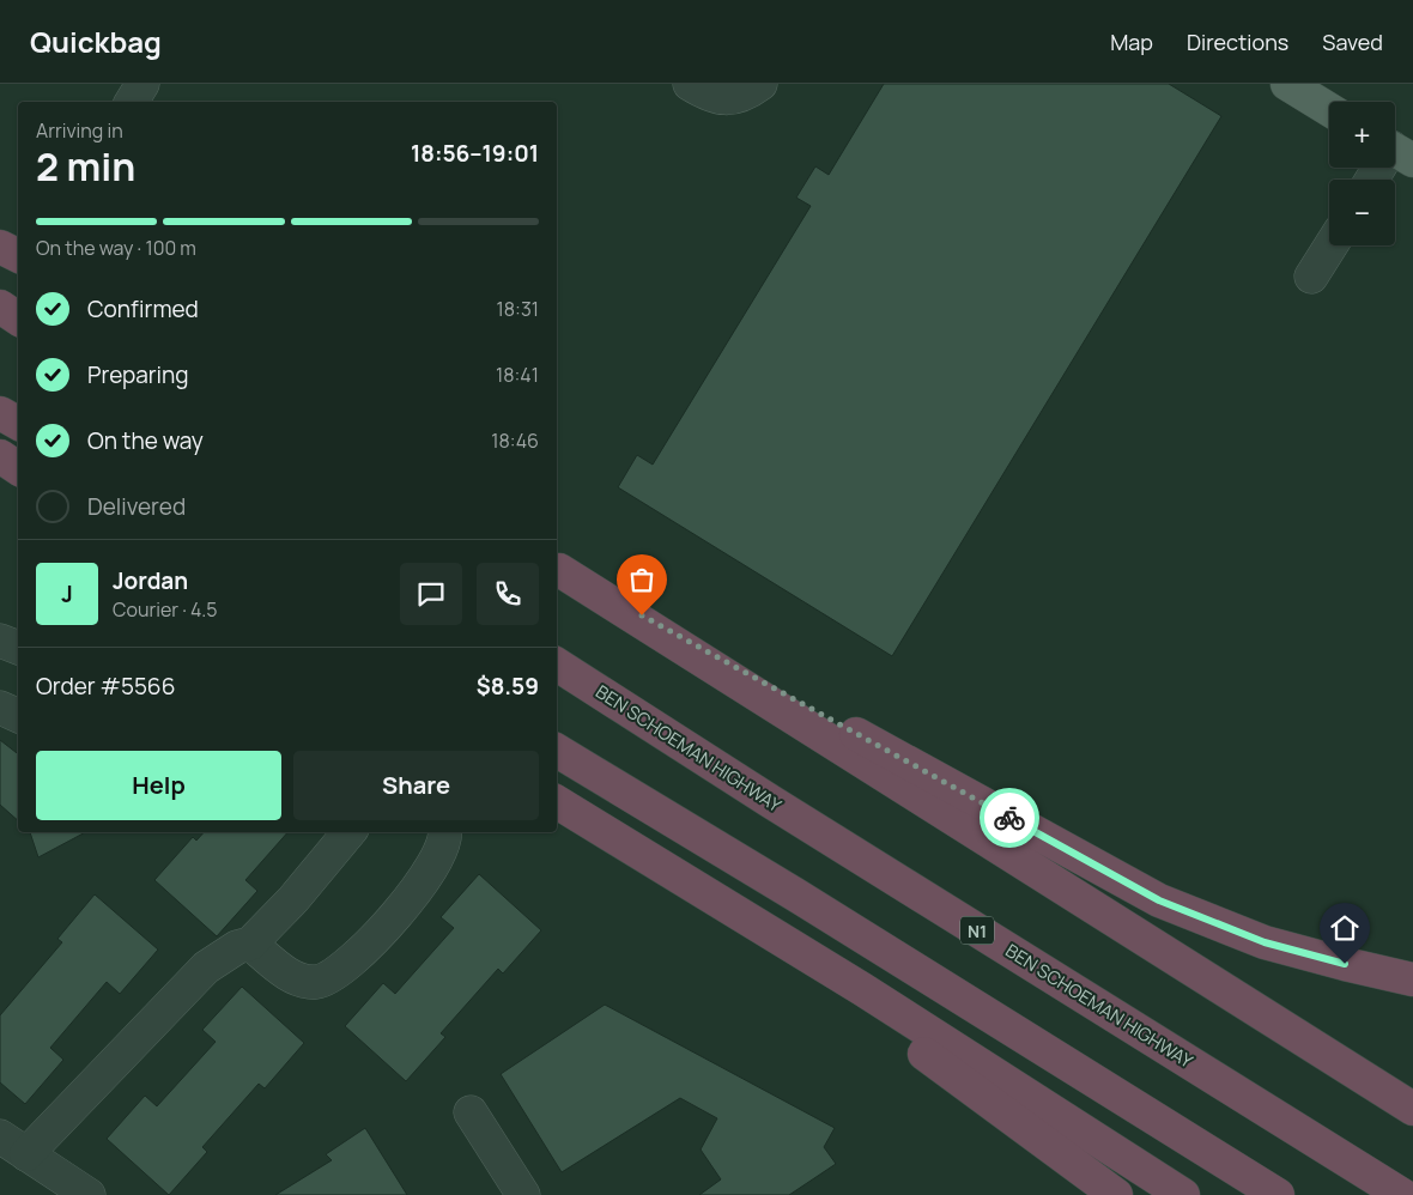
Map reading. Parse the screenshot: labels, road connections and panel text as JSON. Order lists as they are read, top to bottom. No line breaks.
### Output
{"streets":{"highway":["BEN SCHOEMAN HIGHWAY","N1"]},"page":{"header":"Quickbag","nav":["Map","Directions","Saved"],"map_buttons":["+","−"],"heading":["2 min","Arriving in","18:56–19:01"],"panel":["Jordan","Courier · 4.5","Order #5566","$8.59"],"bar":"On the way · 100 m","list":[["Confirmed","18:31"],["Preparing","18:41"],["On the way","18:46"],"Delivered"],"round":"J","buttons":["Help","Share"]}}
